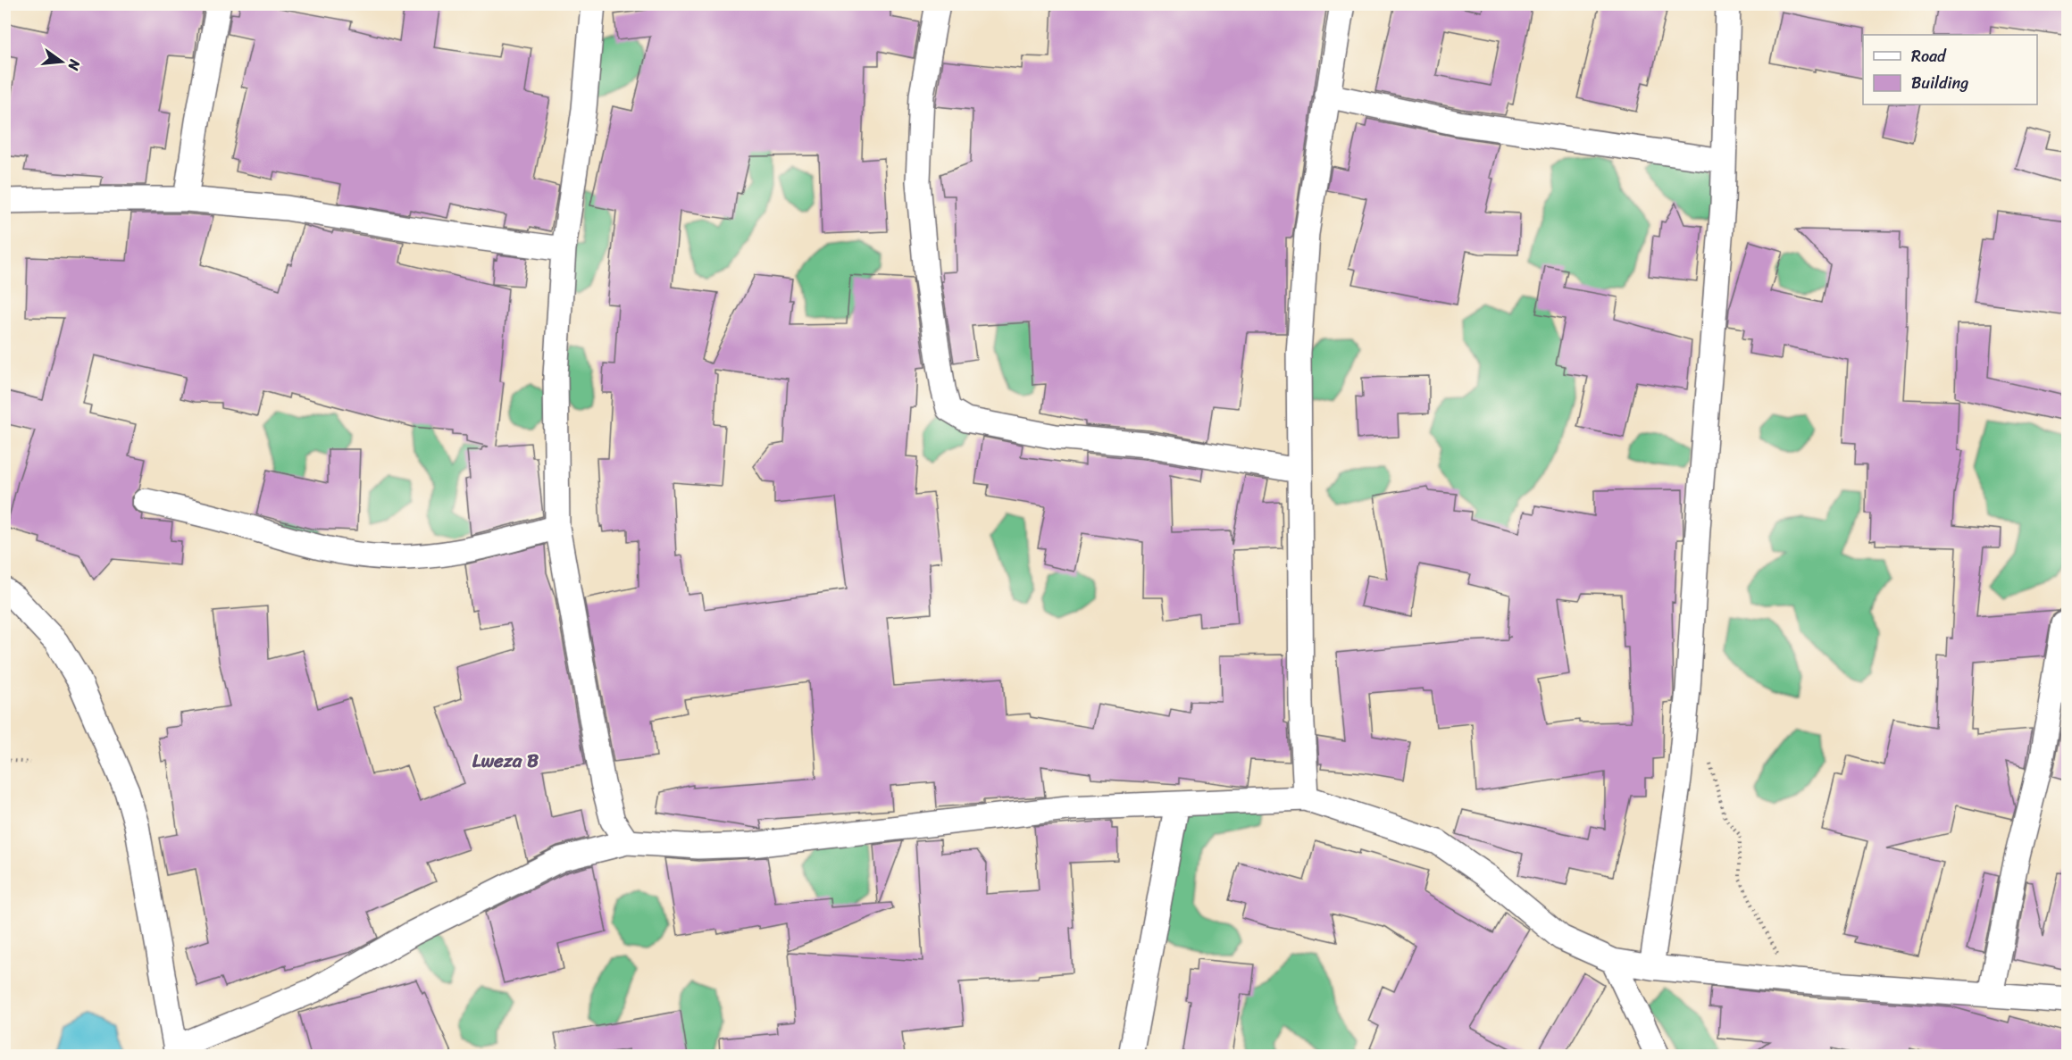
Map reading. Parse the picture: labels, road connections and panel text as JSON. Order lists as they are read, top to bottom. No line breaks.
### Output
{"districts":["Lweza B"],"legend":["Road","Building"],"north":"right"}
